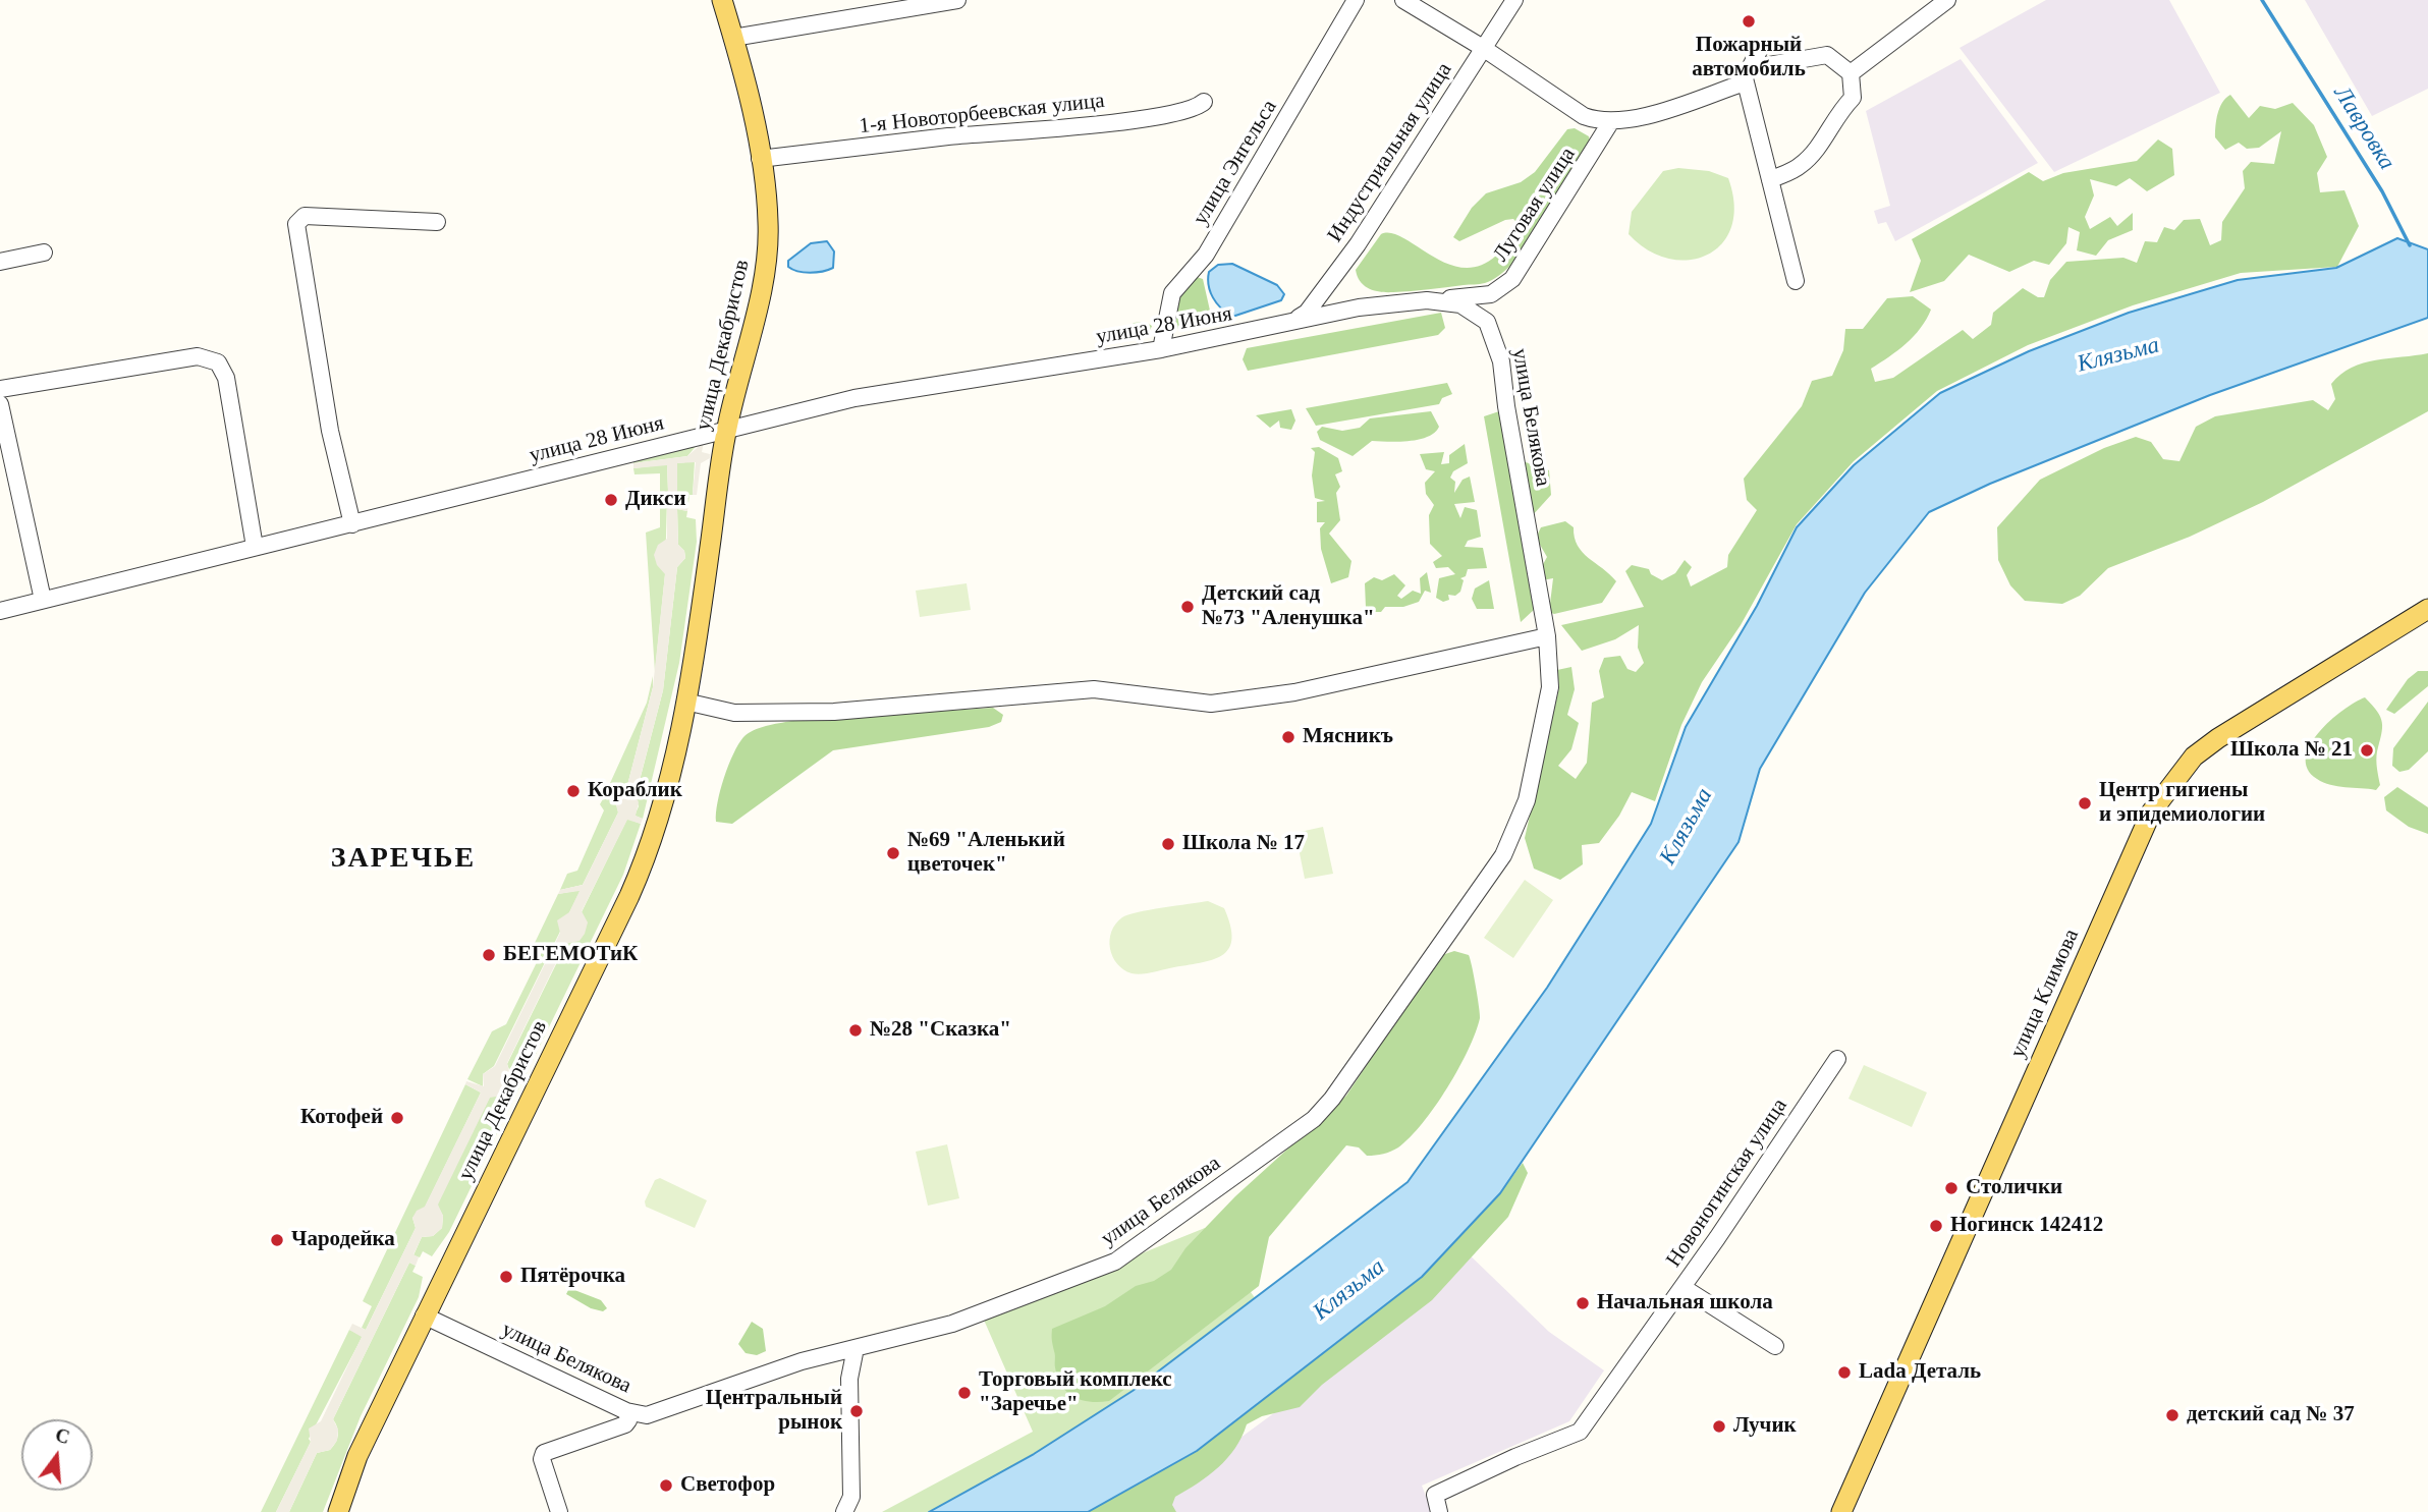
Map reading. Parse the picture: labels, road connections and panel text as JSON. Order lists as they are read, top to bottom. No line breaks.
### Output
{"streets":{"main road":["улица Декабристов","улица Климова"],"street":["1-я Новоторбеевская улица","Индустриальная улица","улица Энгельса","Луговая улица","улица 28 Июня","улица Белякова","Новоногинская улица"]},"crossings":[["1-я Новоторбеевская улица","улица Декабристов"],["Индустриальная улица","улица 28 Июня"],["Индустриальная улица","улица Белякова"],["улица Энгельса","улица 28 Июня"],["Луговая улица","улица Белякова"],["улица 28 Июня","улица Декабристов"],["улица 28 Июня","улица Белякова"],["улица Декабристов","улица Белякова"]],"districts":["ЗАРЕЧЬЕ"],"water":["Лавровка","Клязьма"],"places":["Пожарный автомобиль","Дикси","Детский сад №73 \"Аленушка\"","Мясникъ","Школа № 21","Кораблик","Центр гигиены и эпидемиологии","Школа № 17","№69 \"Аленький цветочек\"","БЕГЕМОТиК","№28 \"Сказка\"","Котофей","Столички","Ногинск 142412","Чародейка","Пятёрочка","Начальная школа","Lada Деталь","Торговый комплекс \"Заречье\"","Центральный рынок","детский сад № 37","Лучик","Светофор"],"north":"top"}
